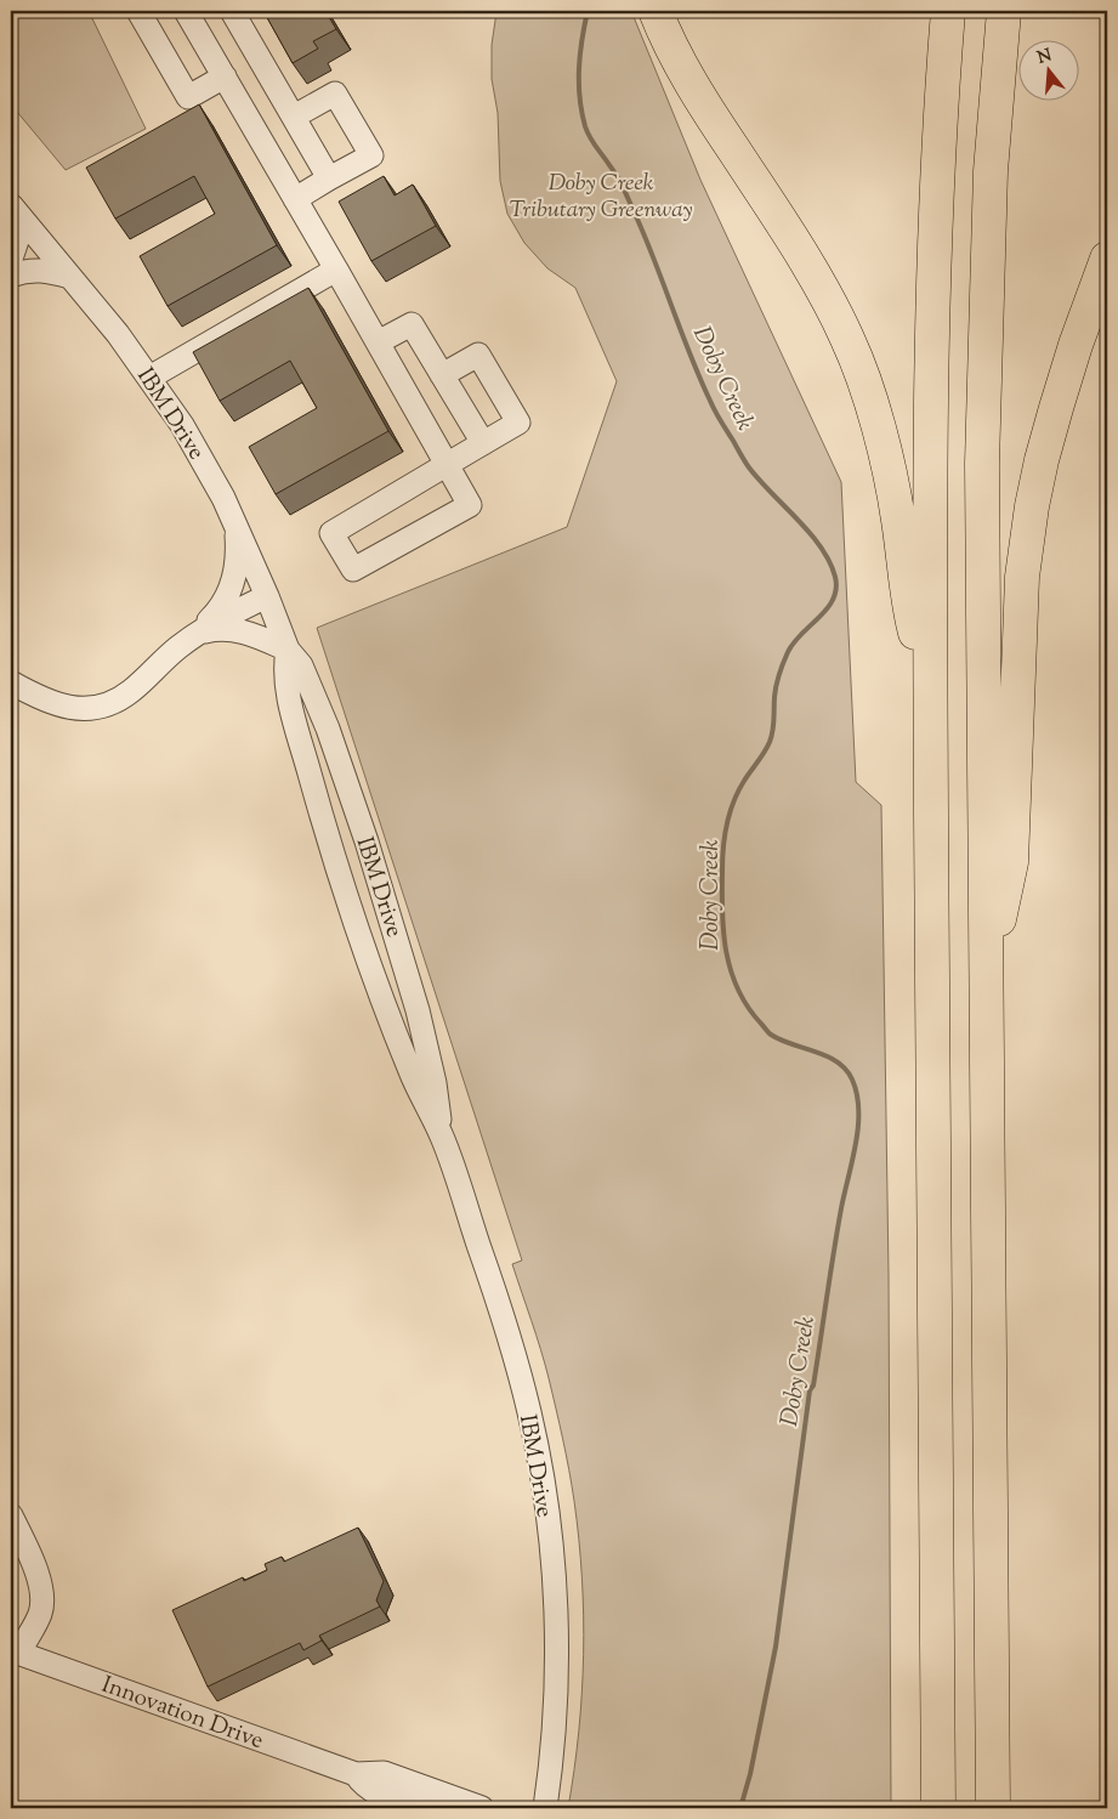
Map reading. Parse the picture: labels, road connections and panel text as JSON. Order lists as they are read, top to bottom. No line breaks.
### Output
{"streets":{"street":["IBM Drive","Innovation Drive"]},"water":["Doby Creek"],"parks":["Doby Creek Tributary Greenway"],"north":"top"}
